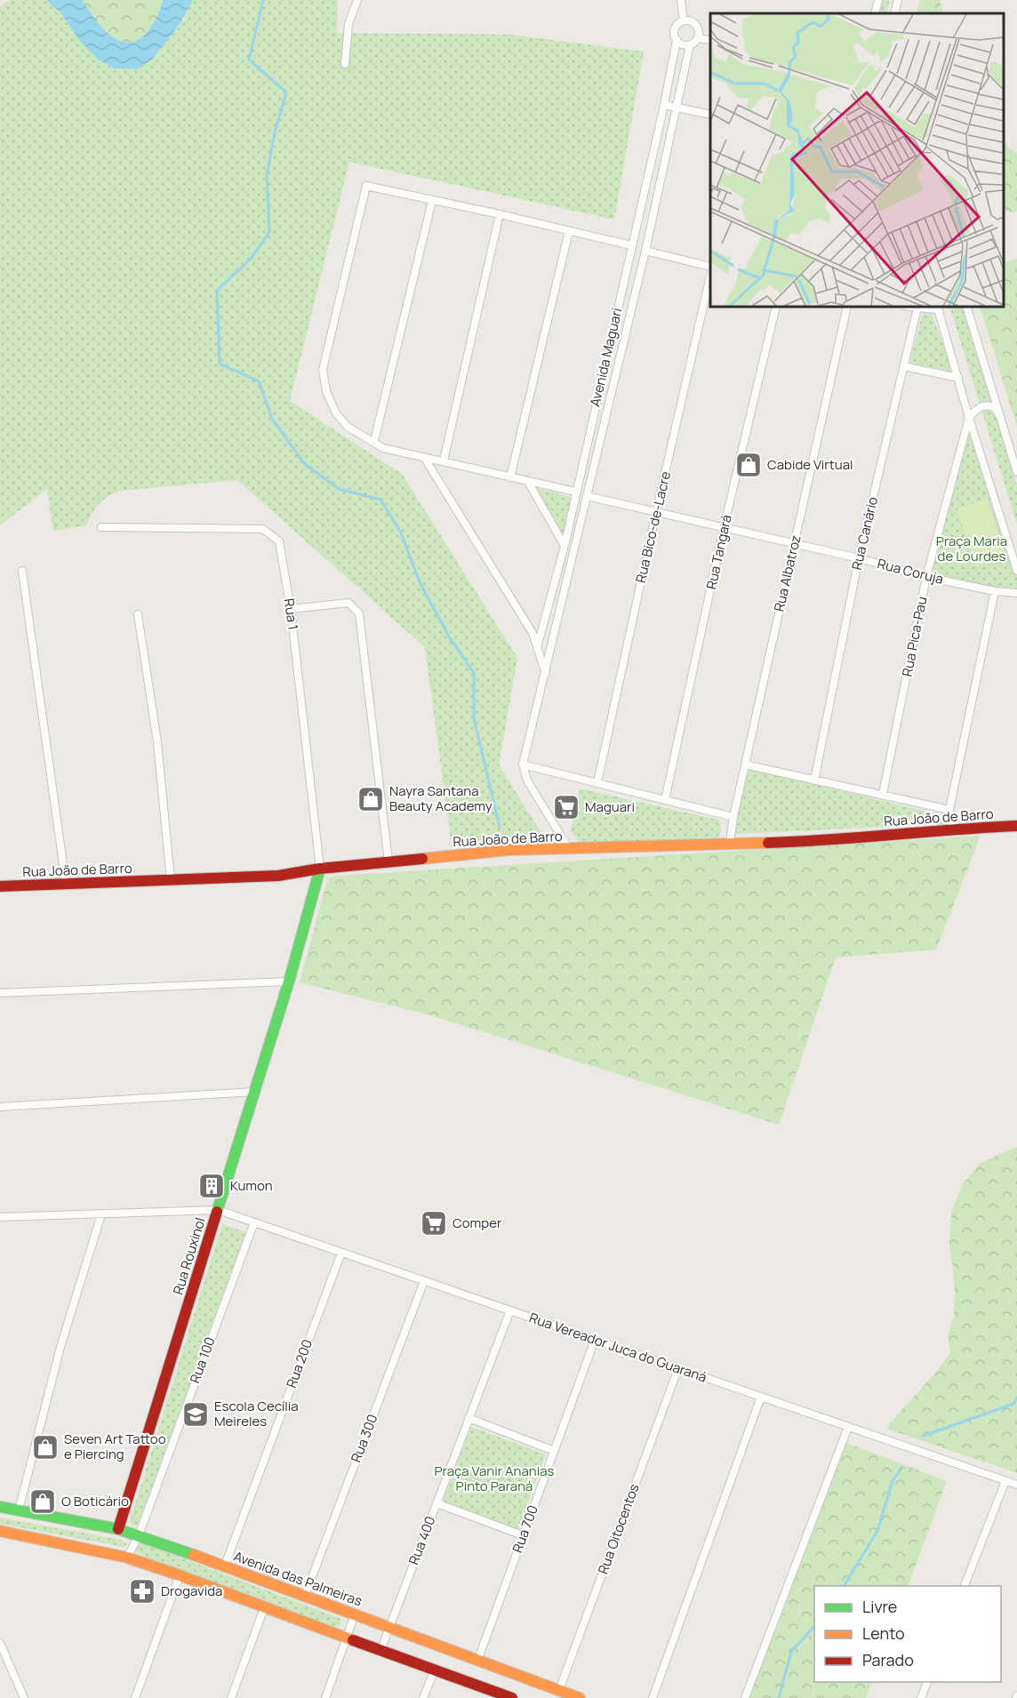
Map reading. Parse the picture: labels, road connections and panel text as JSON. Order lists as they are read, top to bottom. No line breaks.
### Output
{"streets":{"street":["Avenida Maguari","Rua Bico-de-Lacre","Rua Canário","Rua Tangará","Rua Coruja","Rua Albatroz","Rua 1","Rua Pica-Pau","Rua João de Barro","Rua Rouxinol","Rua Vereador Juca do Guaraná","Rua 100","Rua 200","Rua 300","Rua 700","Rua Oitocentos","Rua 400","Avenida das Palmeiras"]},"crossings":[["Avenida Maguari","Rua Coruja"],["Rua Bico-de-Lacre","Rua Coruja"],["Rua Canário","Rua Coruja"],["Rua Tangará","Rua Coruja"],["Rua Coruja","Rua Albatroz"],["Rua Coruja","Rua Pica-Pau"],["Rua Albatroz","Rua João de Barro"],["Rua 1","Rua João de Barro"],["Rua 1","Rua Rouxinol"],["Rua João de Barro","Rua Rouxinol"],["Rua Rouxinol","Rua Vereador Juca do Guaraná"],["Rua Rouxinol","Avenida das Palmeiras"],["Rua Vereador Juca do Guaraná","Rua 100"],["Rua Vereador Juca do Guaraná","Rua 200"],["Rua Vereador Juca do Guaraná","Rua 300"],["Rua Vereador Juca do Guaraná","Rua 700"],["Rua Vereador Juca do Guaraná","Rua Oitocentos"],["Rua Vereador Juca do Guaraná","Rua 400"],["Rua 100","Avenida das Palmeiras"],["Rua 200","Avenida das Palmeiras"],["Rua 300","Avenida das Palmeiras"],["Rua 700","Avenida das Palmeiras"],["Rua Oitocentos","Avenida das Palmeiras"],["Rua 400","Avenida das Palmeiras"]],"parks":["Praça Maria de Lourdes","Praça Vanir Ananias Pinto Paraná"],"places":{"shop":["Cabide Virtual","Nayra Santana Beauty Academy","Seven Art Tattoo e Piercing","O Boticário"],"supermarket":["Maguari","Comper"],"building":["Kumon"],"school or university":["Escola Cecília Meireles"],"pharmacy":["Drogavida"]},"legend":["Livre","Lento","Parado"]}
